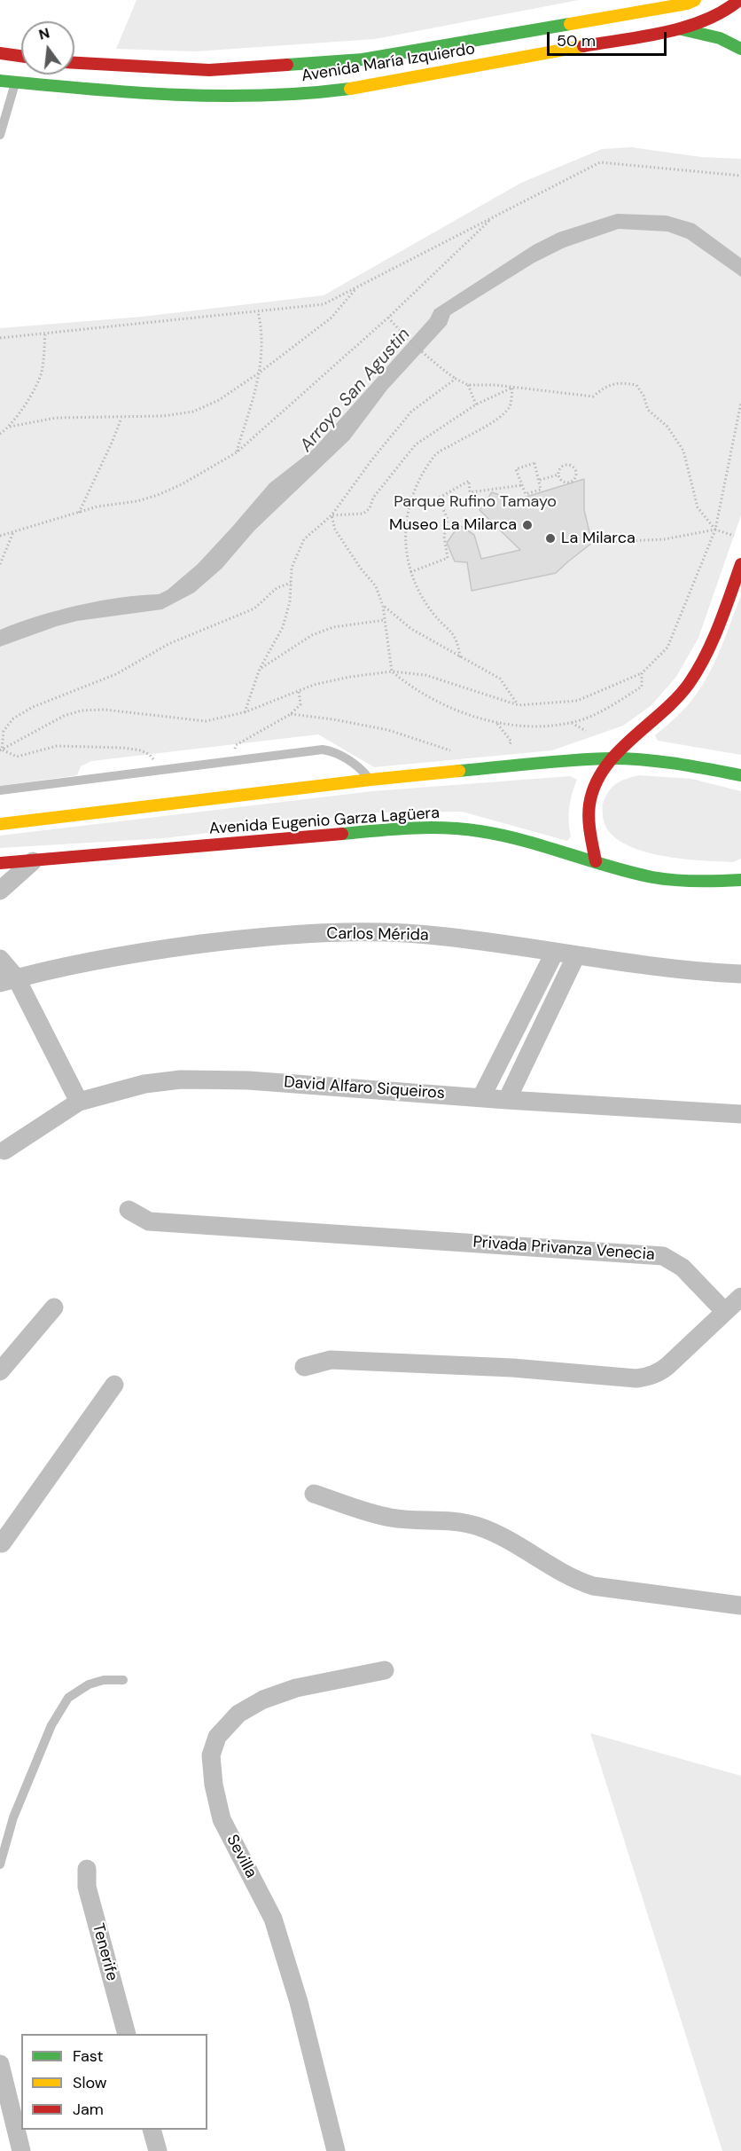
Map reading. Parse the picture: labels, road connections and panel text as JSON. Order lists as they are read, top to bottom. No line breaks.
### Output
{"streets":{"street":["Avenida María Izquierdo","Avenida Eugenio Garza Lagüera","Carlos Mérida","David Alfaro Siqueiros","Privada Privanza Venecia","Sevilla","Tenerife"]},"water":["Arroyo San Agustin"],"parks":["Parque Rufino Tamayo"],"places":["Museo La Milarca","La Milarca"],"legend":["Fast","Slow","Jam"],"scale_bar":"50 m","north":"top"}
